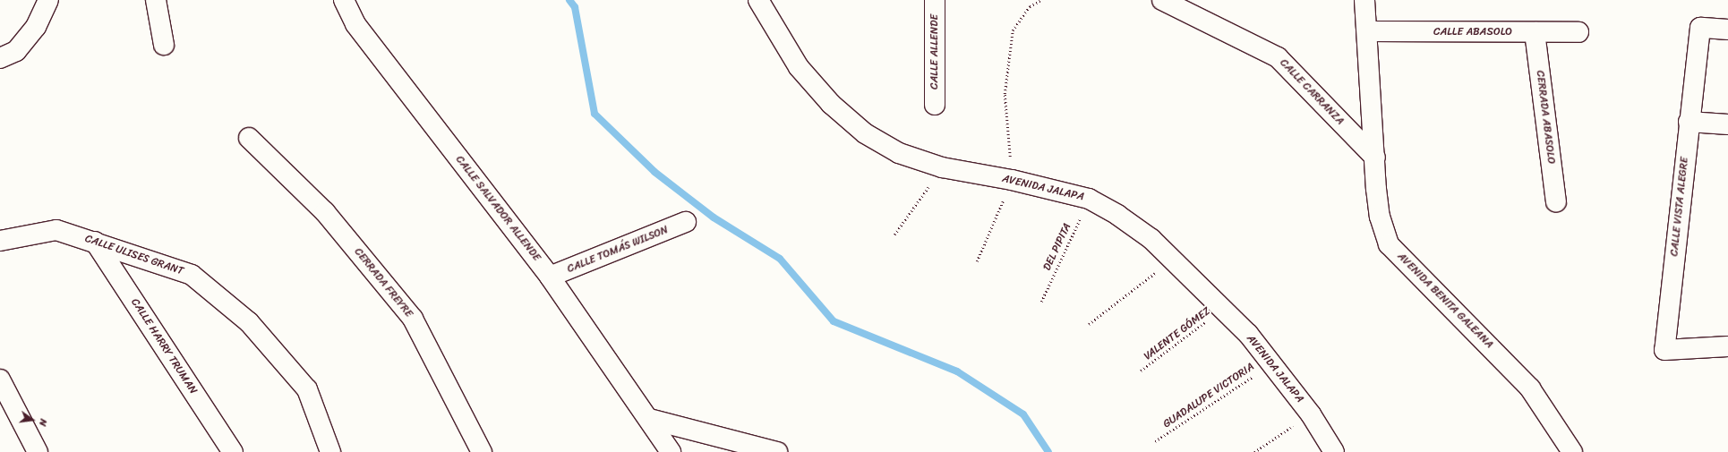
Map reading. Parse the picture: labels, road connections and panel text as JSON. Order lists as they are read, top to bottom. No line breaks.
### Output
{"streets":{"street":["CALLE ABASOLO","CALLE ALLENDE","CALLE CARRANZA","CERRADA ABASOLO","AVENIDA JALAPA","CALLE VISTA ALEGRE","CALLE SALVADOR ALLENDE","CALLE TOMÁS WILSON","CALLE ULISES GRANT","CERRADA FREYRE","AVENIDA BENITA GALEANA","CALLE HARRY TRUMAN"],"path":["DEL PIPITA","VALENTE GÓMEZ","GUADALUPE VICTORIA"]},"crossings":[["CALLE ABASOLO","CERRADA ABASOLO"],["CALLE ABASOLO","AVENIDA BENITA GALEANA"],["CALLE CARRANZA","AVENIDA BENITA GALEANA"],["AVENIDA JALAPA","DEL PIPITA"],["AVENIDA JALAPA","VALENTE GÓMEZ"],["AVENIDA JALAPA","GUADALUPE VICTORIA"],["CALLE SALVADOR ALLENDE","CALLE TOMÁS WILSON"],["CALLE ULISES GRANT","CALLE HARRY TRUMAN"]],"north":"right"}
